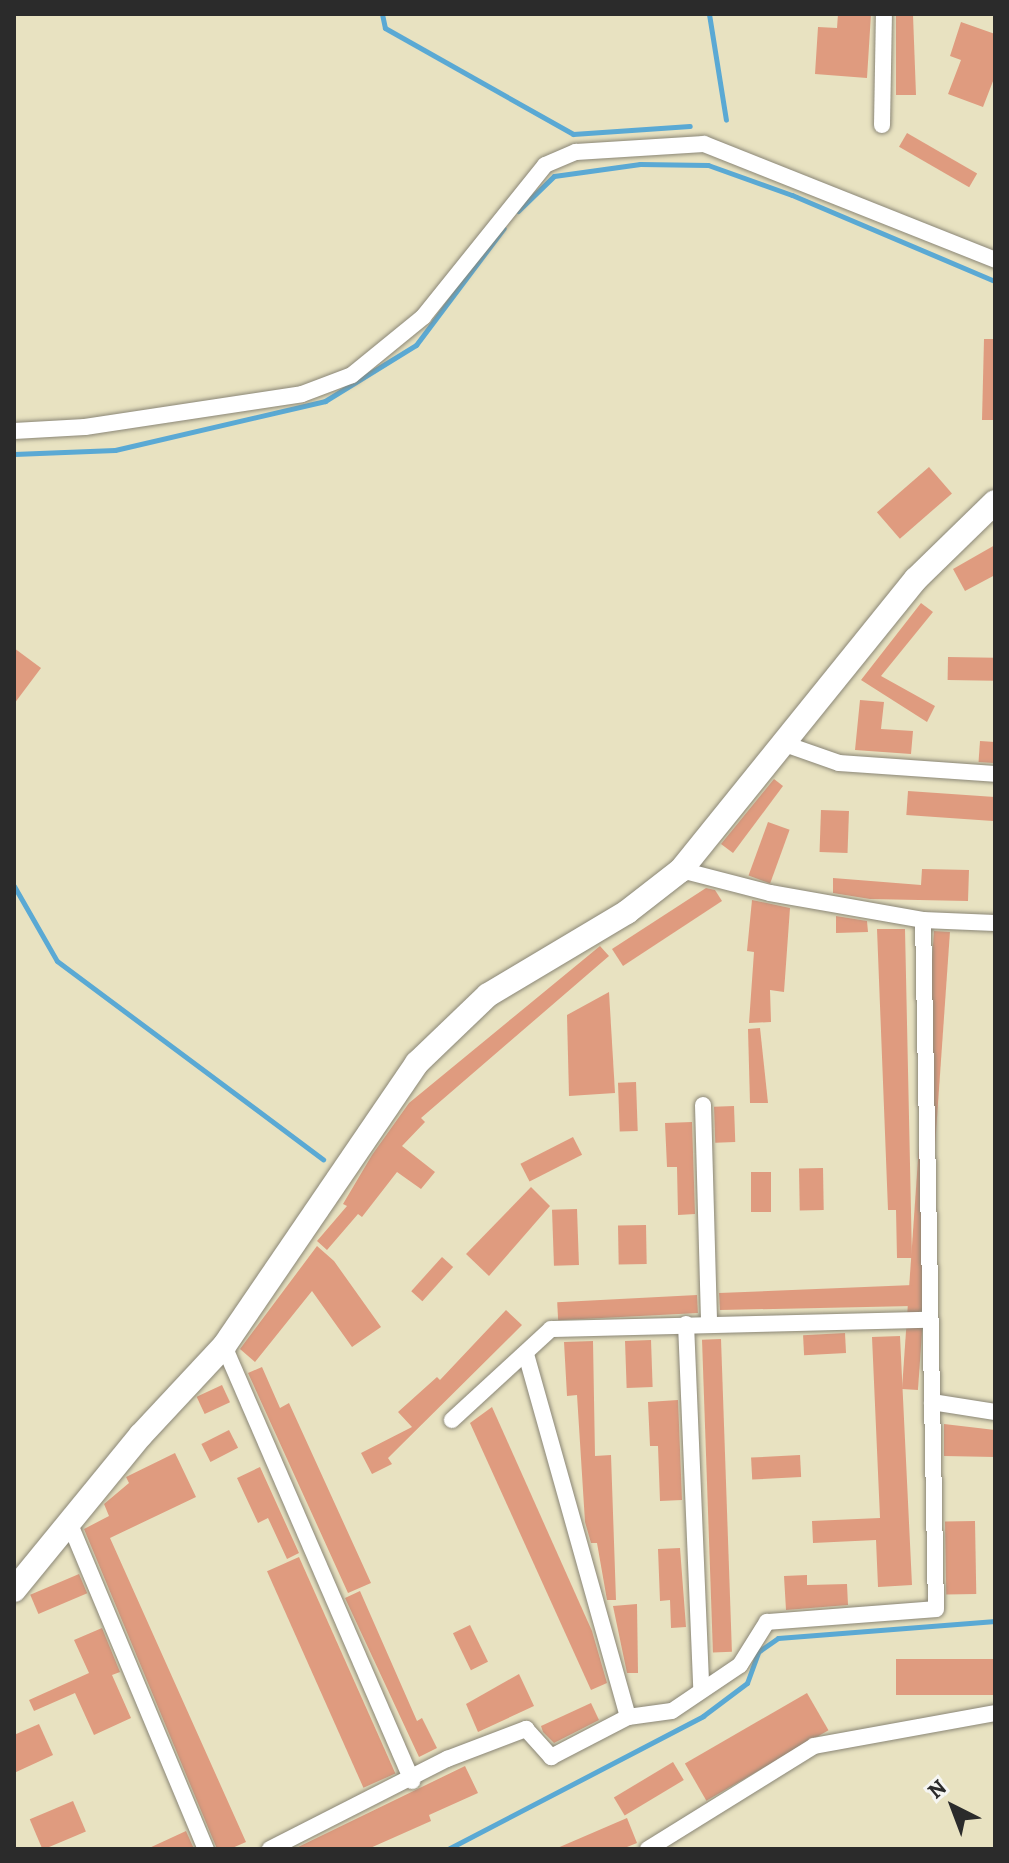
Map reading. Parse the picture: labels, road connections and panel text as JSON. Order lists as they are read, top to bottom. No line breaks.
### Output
{"north":"top left"}
